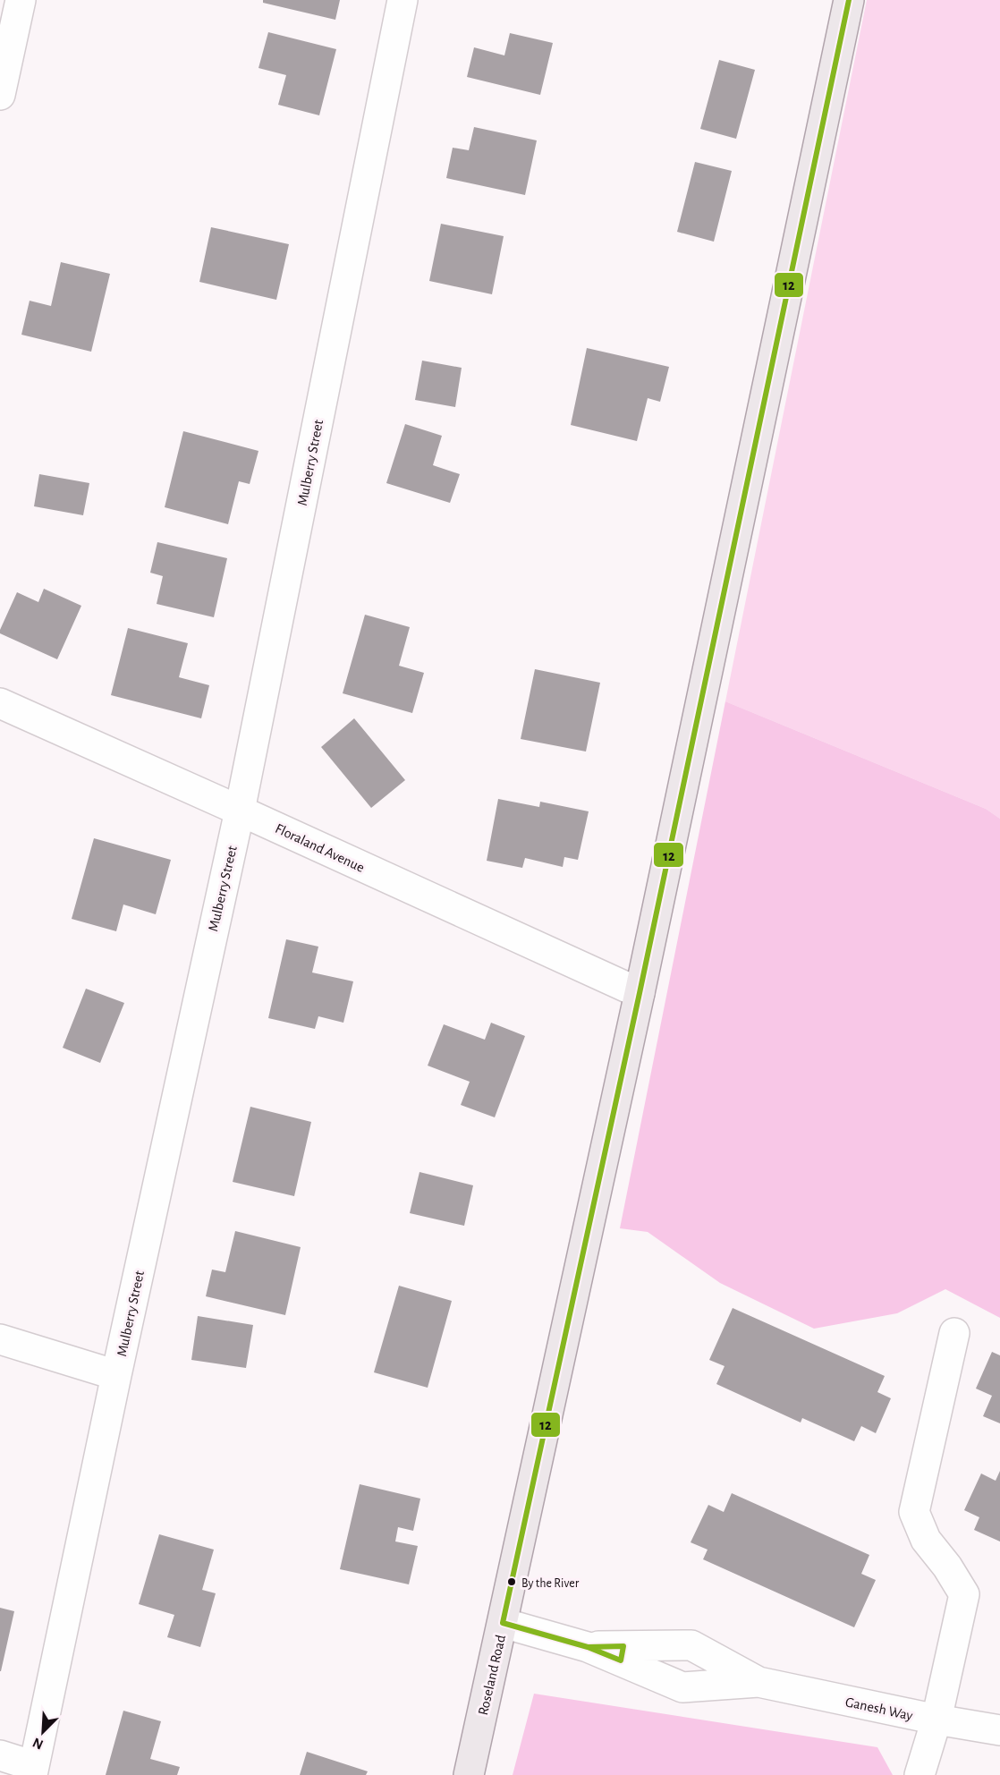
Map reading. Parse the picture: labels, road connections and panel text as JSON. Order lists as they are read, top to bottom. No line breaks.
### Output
{"streets":{"main road":["Roseland Road"],"street":["Mulberry Street","Floraland Avenue","Ganesh Way"]},"crossings":[["Mulberry Street","Floraland Avenue"],["Floraland Avenue","Roseland Road"],["Roseland Road","Ganesh Way"]],"places":["By the River"],"lines":["transit line 12"],"north":"bottom left"}
